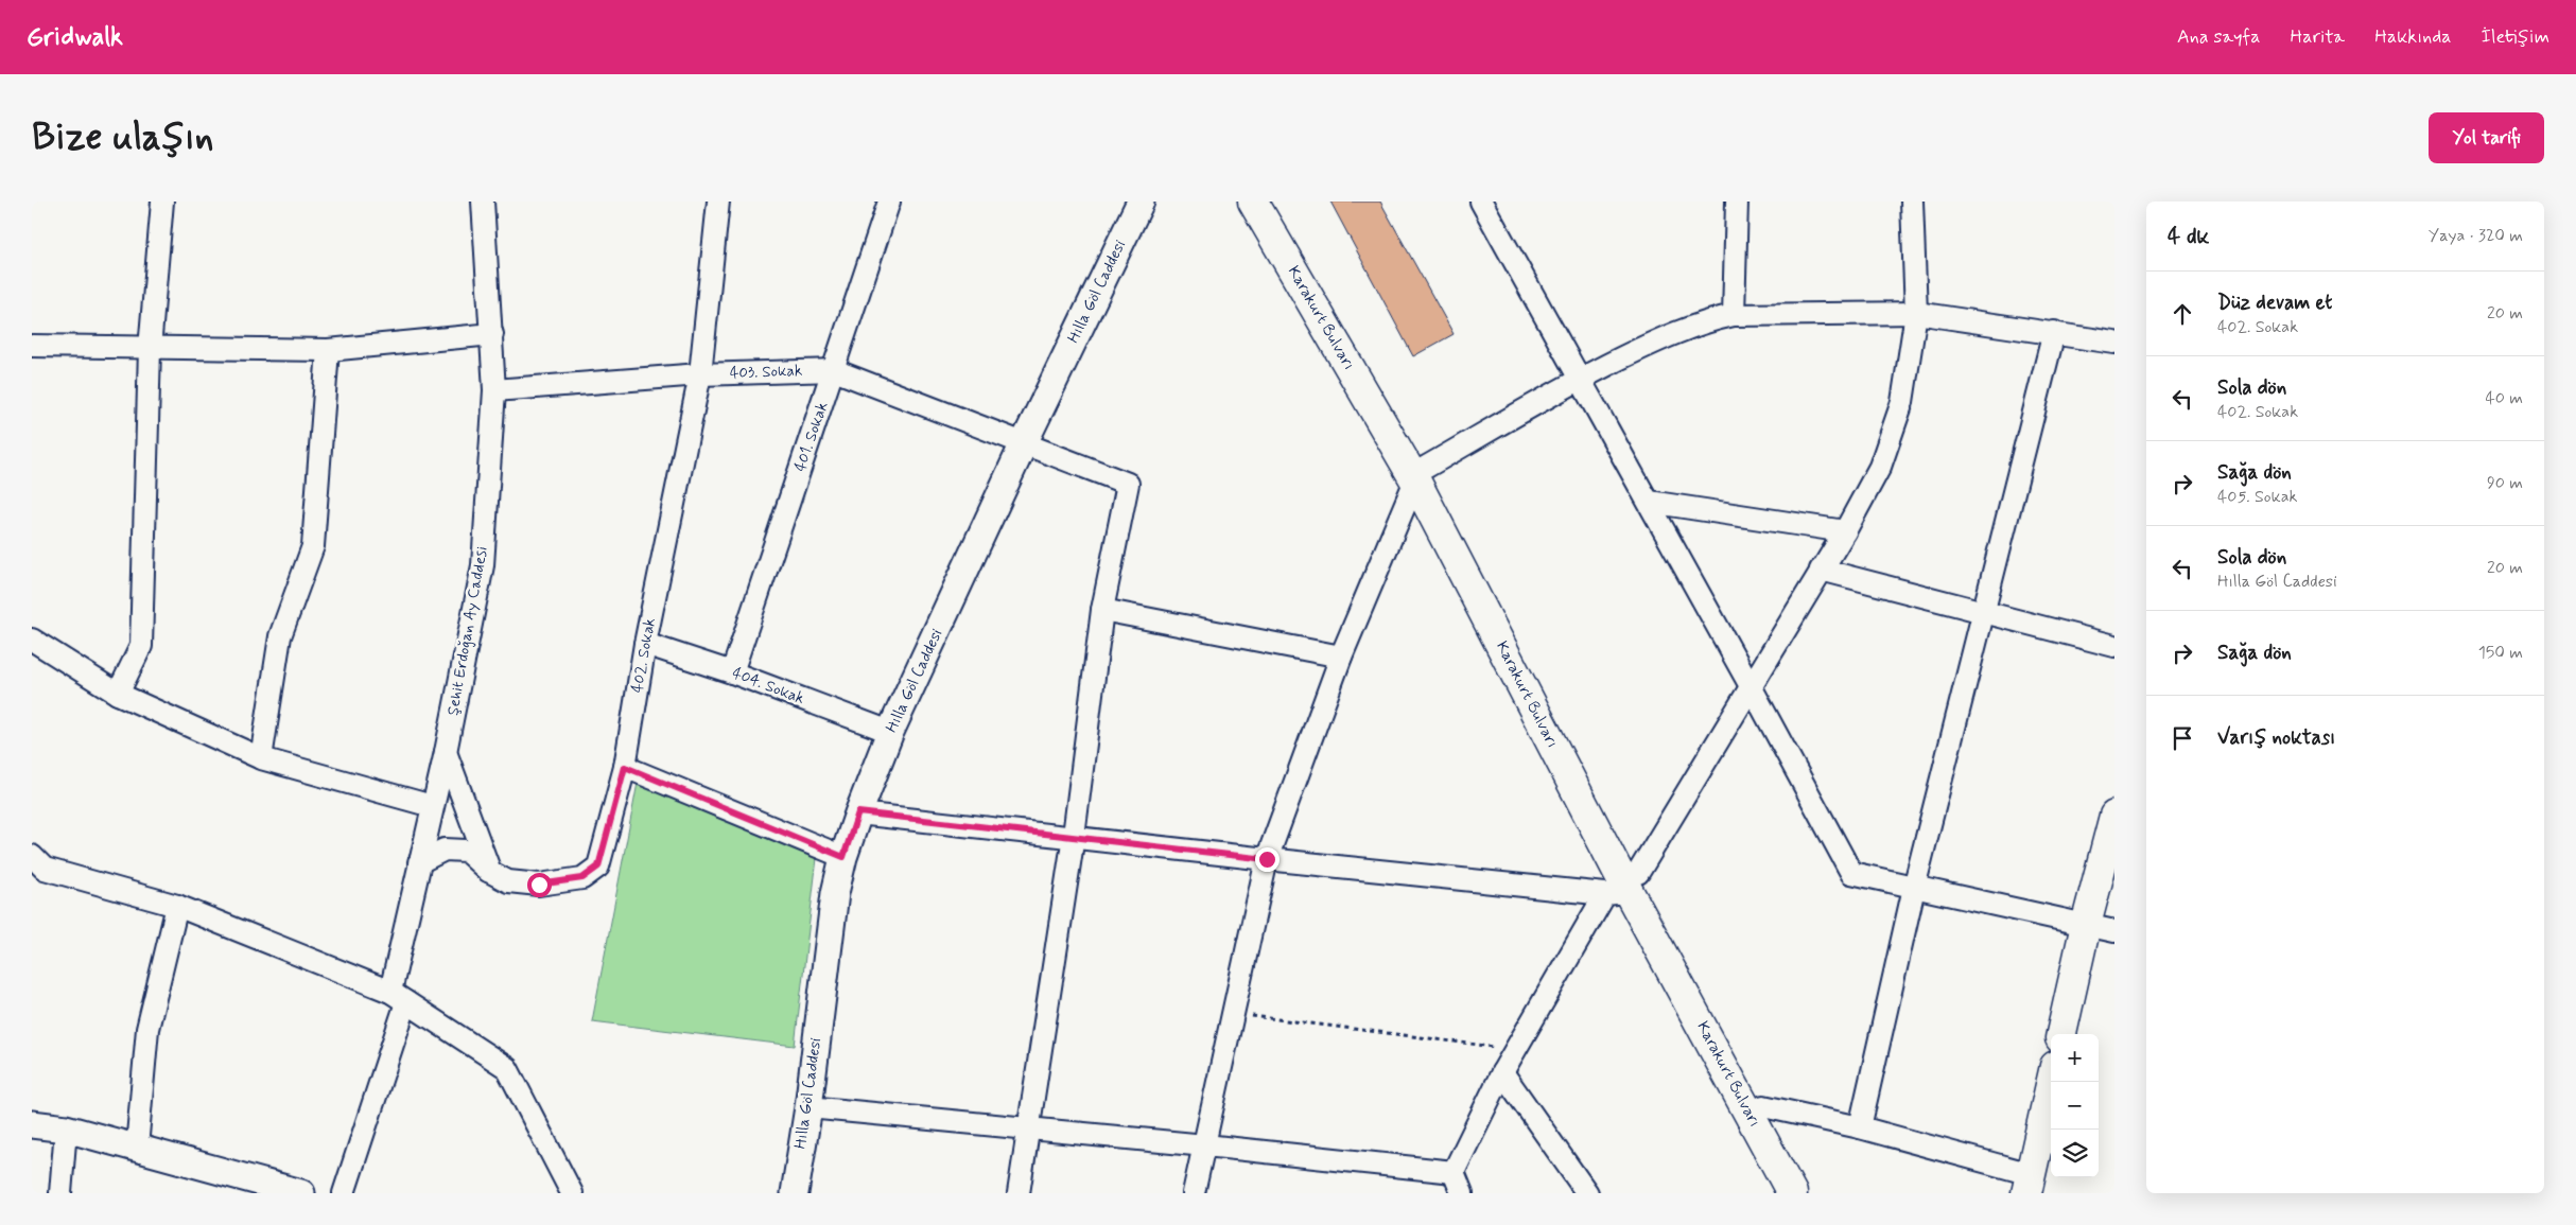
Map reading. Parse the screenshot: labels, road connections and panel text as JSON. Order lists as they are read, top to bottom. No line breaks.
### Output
{"streets":{"main road":["Karakurt Bulvarı"],"street":["Hılla Göl Caddesi","403. Sokak","401. Sokak","Şehit Erdoğan Ay Caddesi","402. Sokak","404. Sokak"]},"crossings":[["Hılla Göl Caddesi","403. Sokak"],["Hılla Göl Caddesi","404. Sokak"],["403. Sokak","401. Sokak"],["403. Sokak","Şehit Erdoğan Ay Caddesi"],["403. Sokak","402. Sokak"],["401. Sokak","404. Sokak"],["Şehit Erdoğan Ay Caddesi","402. Sokak"],["402. Sokak","404. Sokak"]],"page":{"header":"Gridwalk","nav":["Ana sayfa","Harita","Hakkında","İletişim"],"buttons":"Yol tarifi","title":"Bize ulaşın","heading":["4 dk","Yaya · 320 m"],"list":[["Düz devam et","402. Sokak","20 m"],["Sola dön","402. Sokak","40 m"],["Sağa dön","405. Sokak","90 m"],["Sola dön","Hılla Göl Caddesi","20 m"],["Sağa dön","150 m"],"Varış noktası"],"map_buttons":["+","−"]}}
